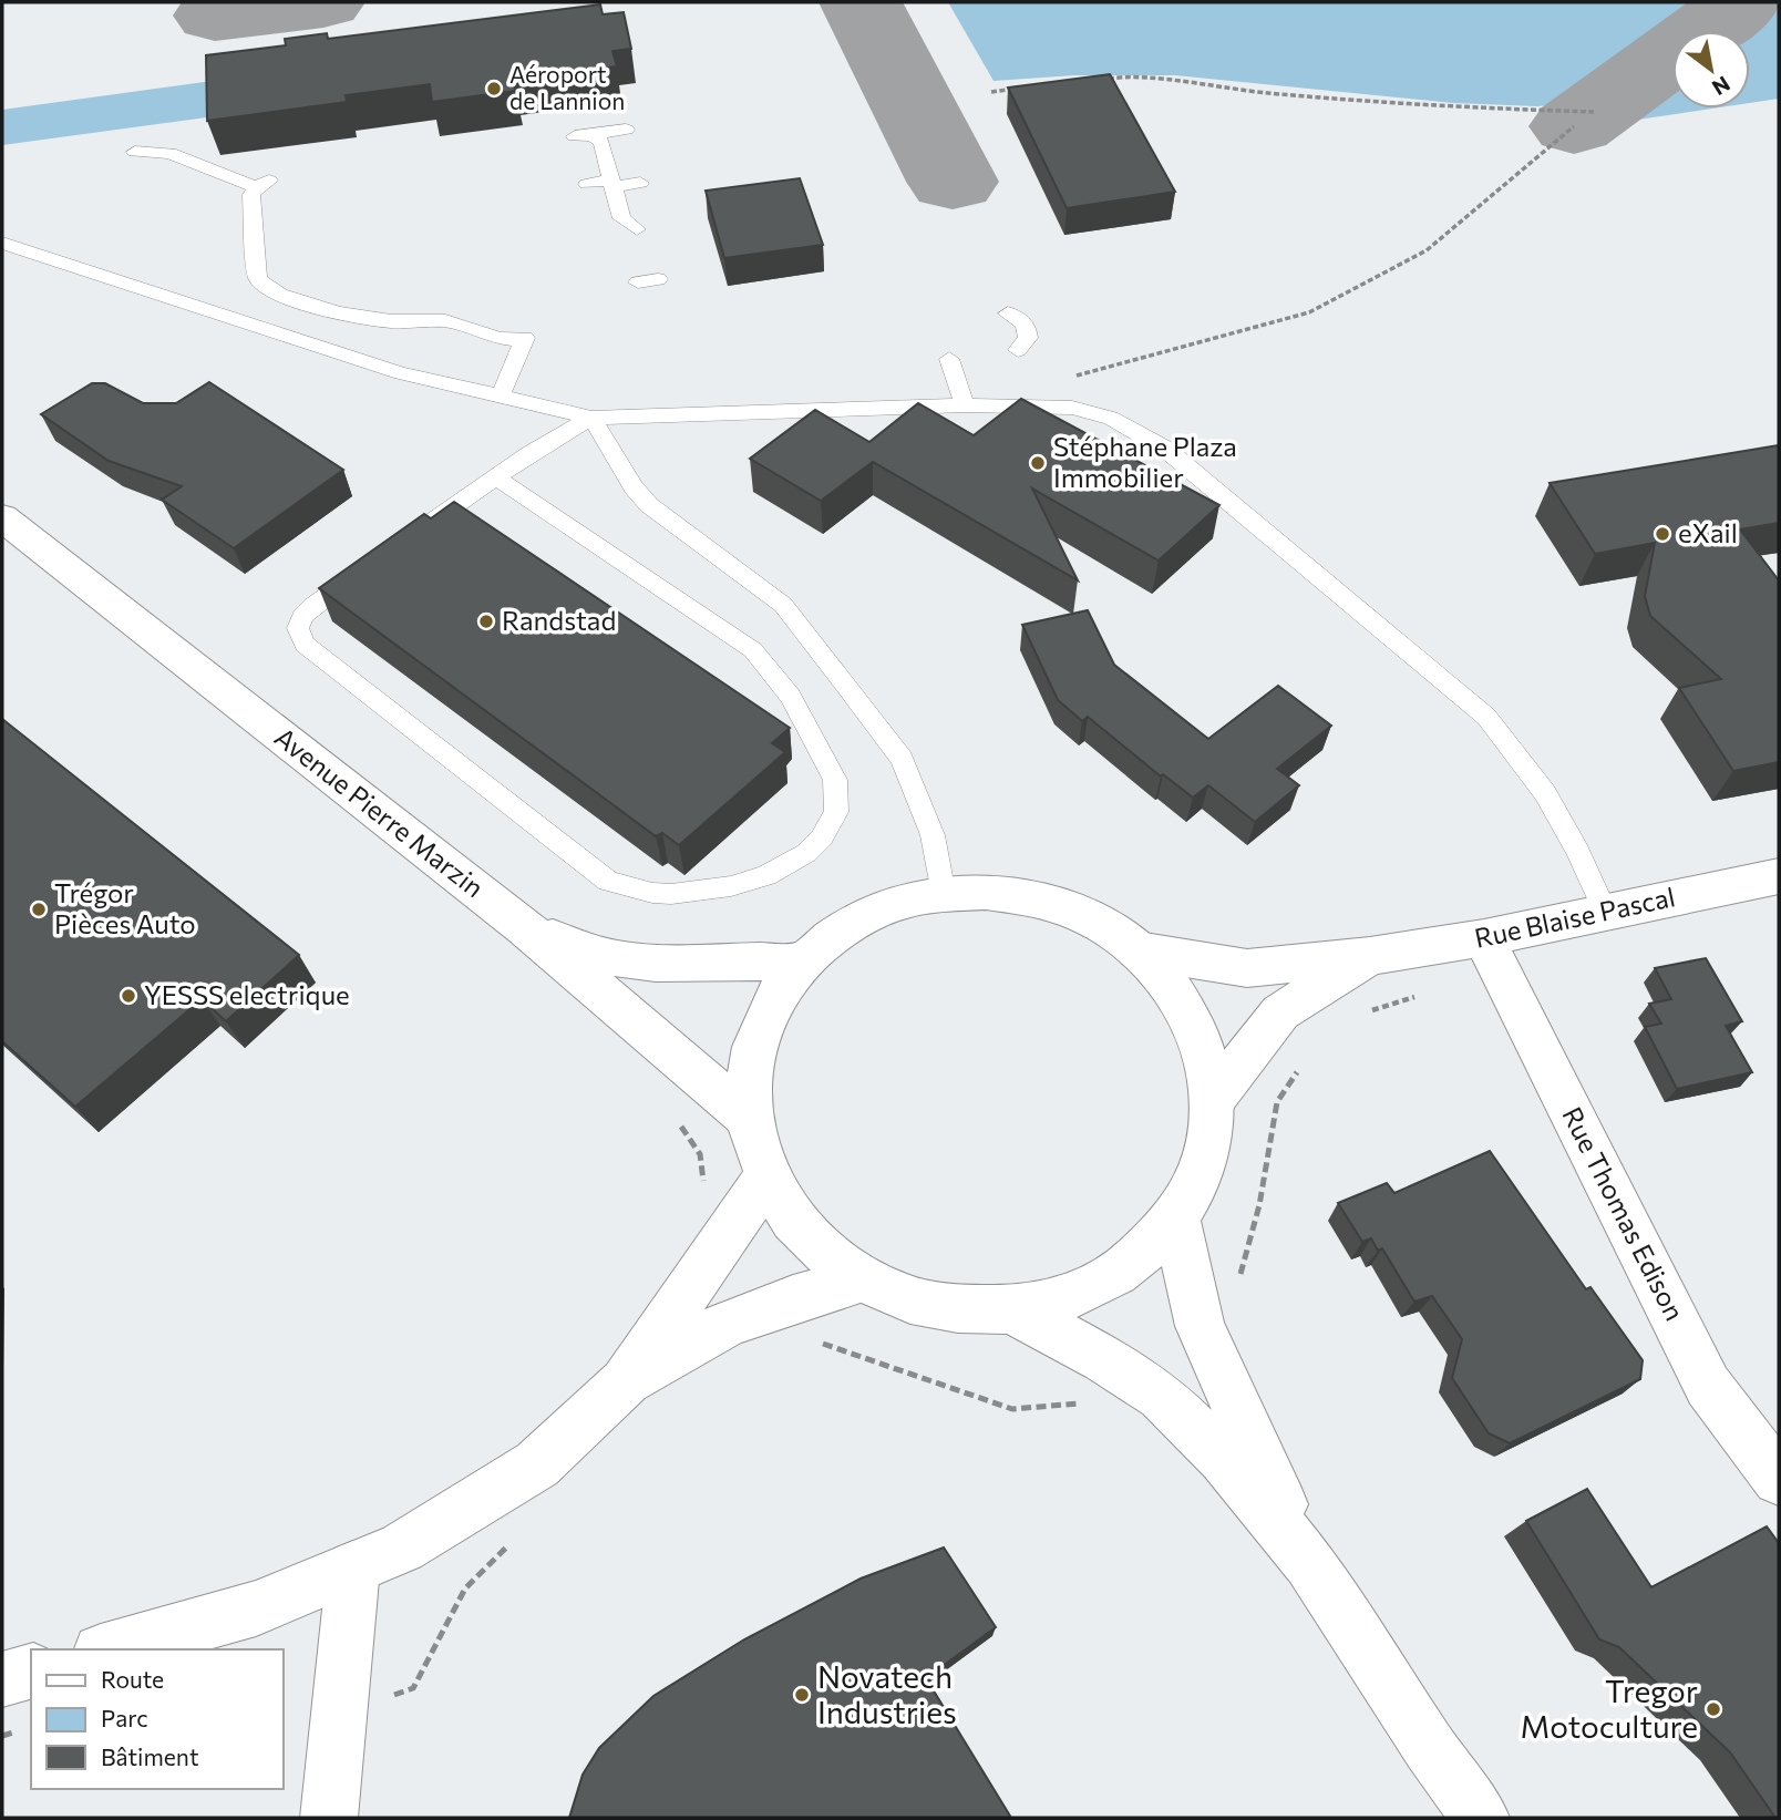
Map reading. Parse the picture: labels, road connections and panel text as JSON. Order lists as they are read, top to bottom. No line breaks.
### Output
{"streets":{"main road":["Avenue Pierre Marzin","Rue Blaise Pascal","Rue Thomas Edison"]},"crossings":[["Rue Blaise Pascal","Rue Thomas Edison"]],"places":["Aéroport de Lannion","Stéphane Plaza Immobilier","eXail","Randstad","Trégor Pièces Auto","YESSS electrique","Novatech Industries","Tregor Motoculture"],"legend":["Route","Parc","Bâtiment"],"north":"bottom right"}
